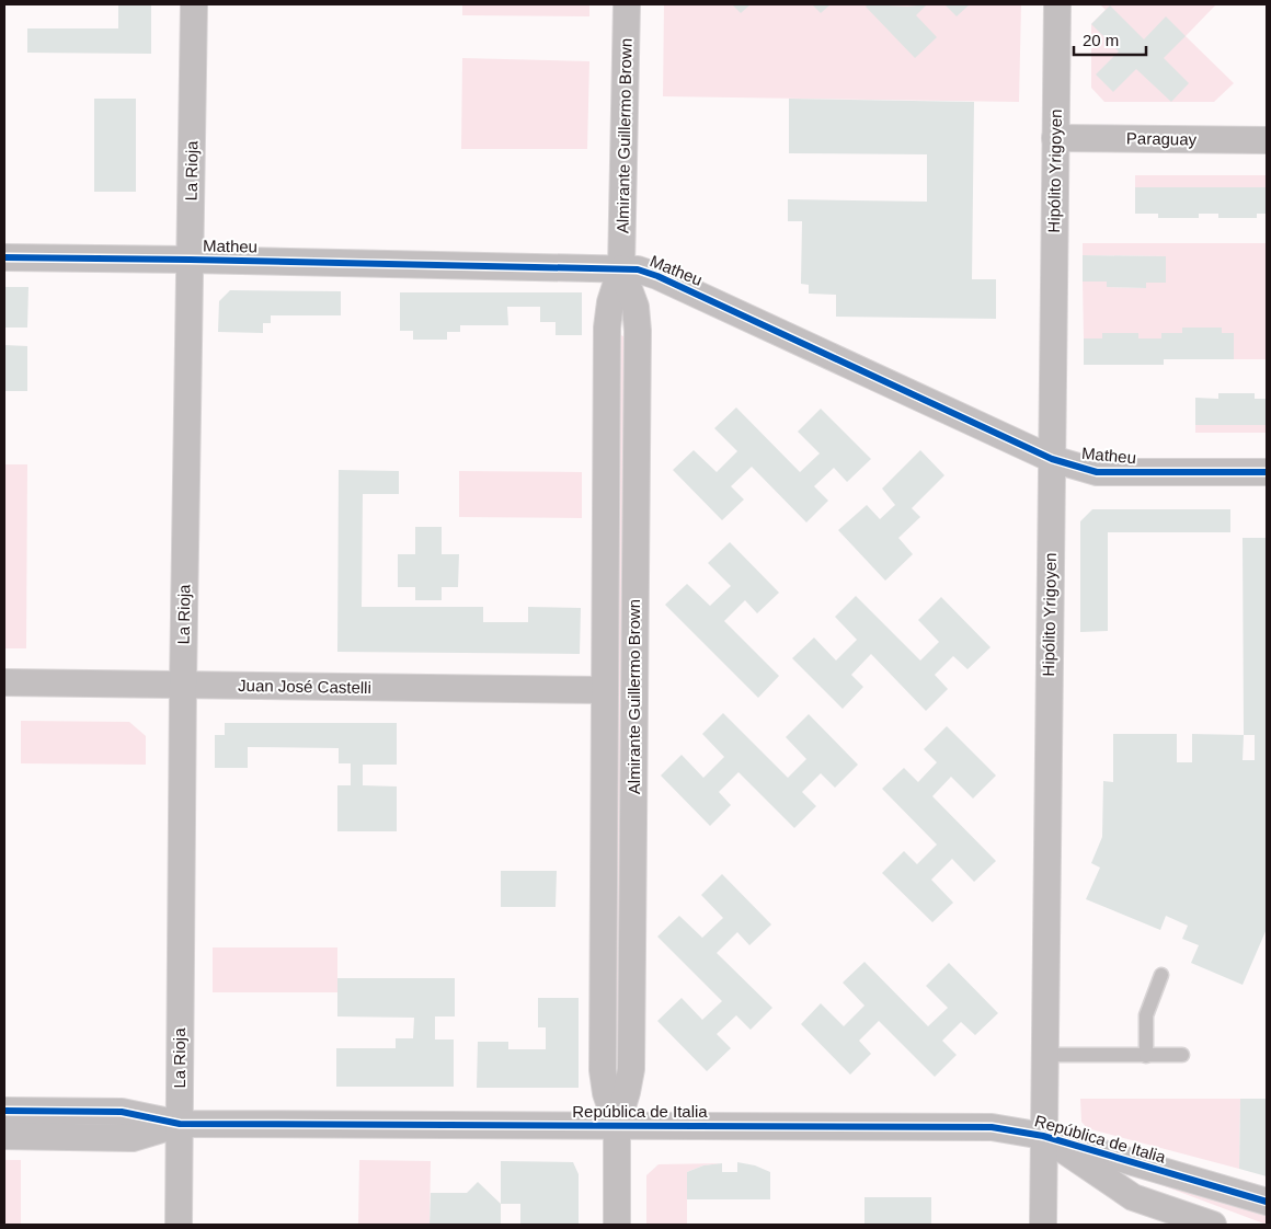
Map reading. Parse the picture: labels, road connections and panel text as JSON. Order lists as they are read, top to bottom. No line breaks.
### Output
{"streets":{"street":["Almirante Guillermo Brown","Paraguay","La Rioja","Hipólito Yrigoyen","Matheu","Juan José Castelli","República de Italia"]},"crossings":[["Almirante Guillermo Brown","Matheu"],["Almirante Guillermo Brown","Juan José Castelli"],["Almirante Guillermo Brown","República de Italia"],["Paraguay","Hipólito Yrigoyen"],["La Rioja","Matheu"],["La Rioja","Juan José Castelli"],["La Rioja","República de Italia"],["Hipólito Yrigoyen","Matheu"],["Hipólito Yrigoyen","República de Italia"]],"scale_bar":"20 m"}
